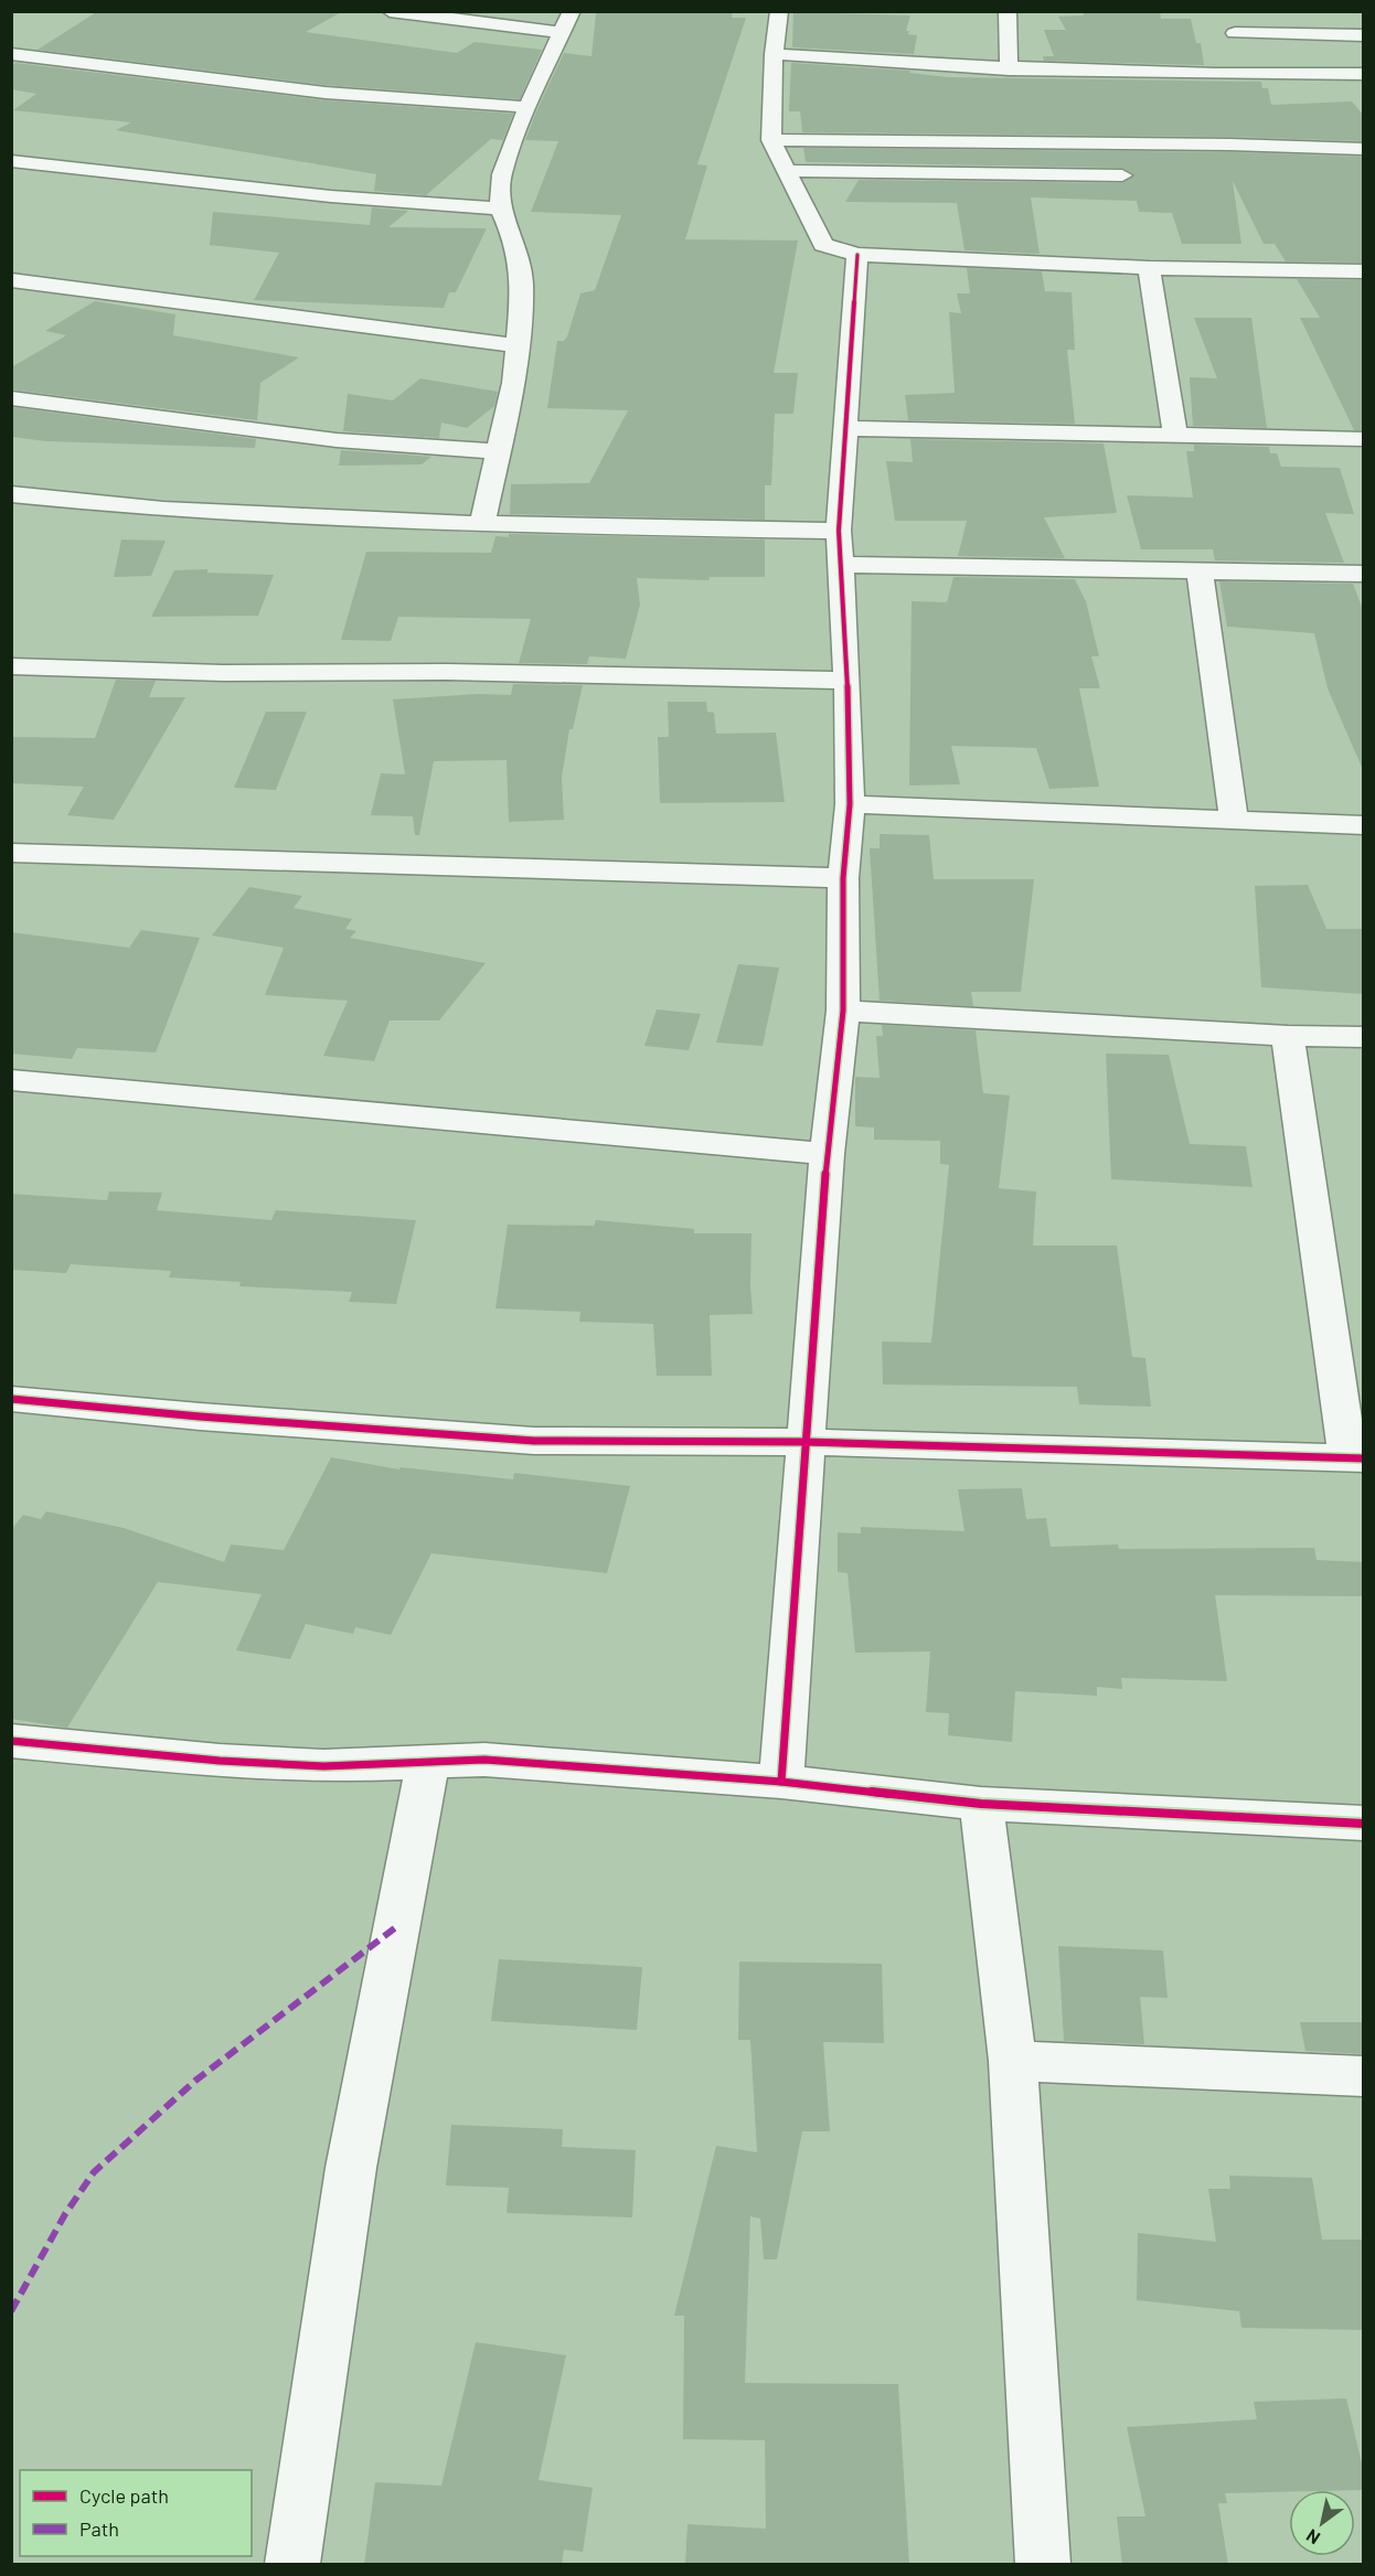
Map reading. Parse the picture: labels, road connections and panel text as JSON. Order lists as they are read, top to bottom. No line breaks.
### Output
{"legend":["Cycle path","Path"],"north":"bottom left"}
